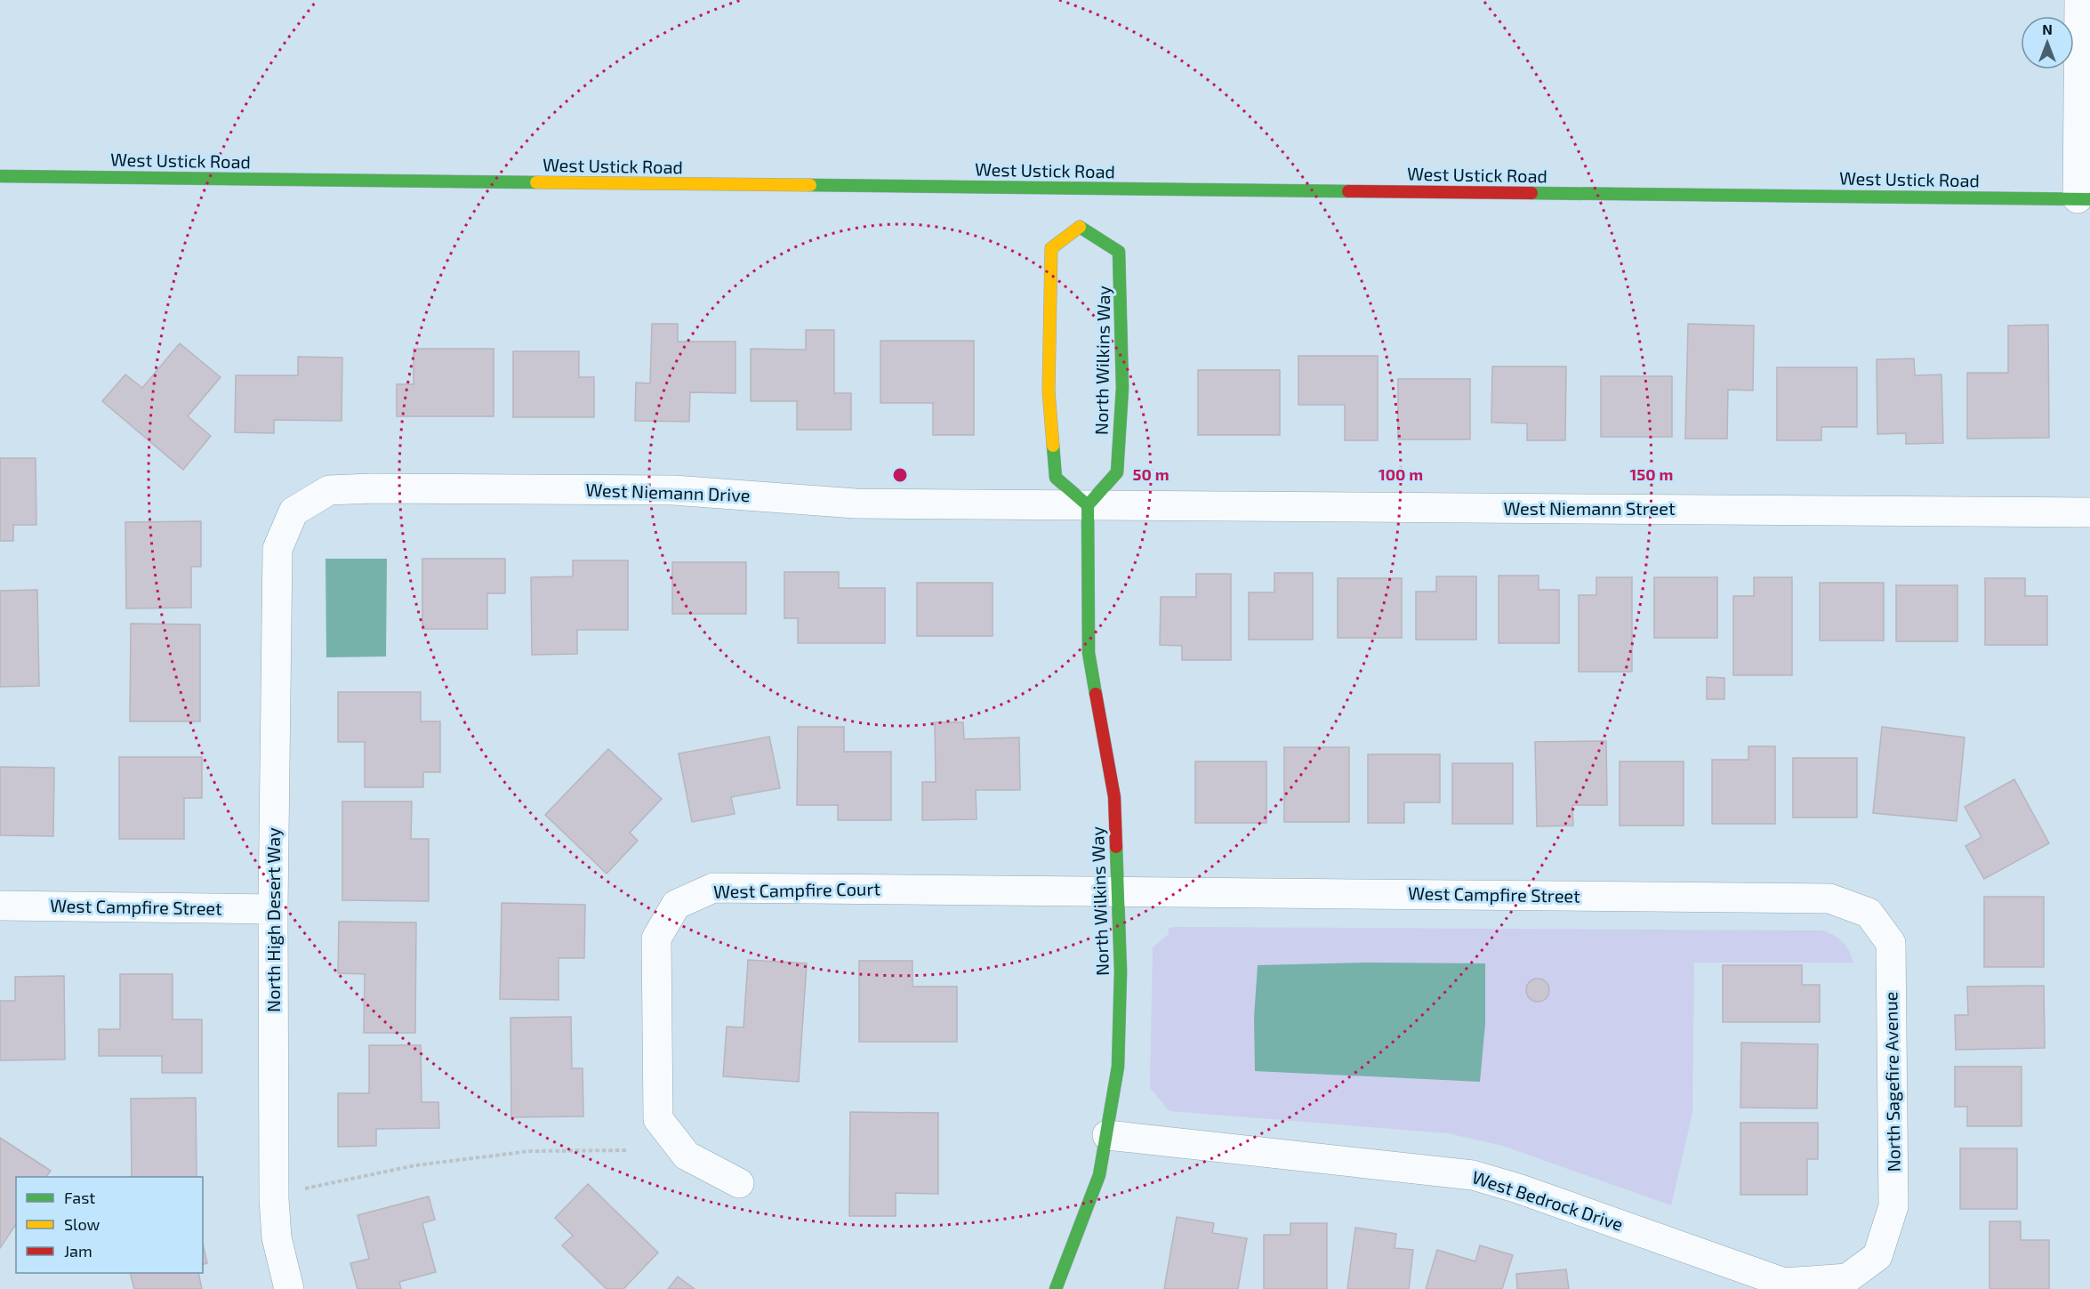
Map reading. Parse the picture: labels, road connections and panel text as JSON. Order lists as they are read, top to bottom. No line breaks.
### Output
{"streets":{"main road":["West Ustick Road","North Wilkins Way"],"street":["West Niemann Drive","West Niemann Street","West Campfire Court","West Campfire Street","North High Desert Way","North Sagefire Avenue","West Bedrock Drive"]},"crossings":[["North Wilkins Way","West Niemann Drive"],["North Wilkins Way","West Niemann Street"],["North Wilkins Way","West Campfire Court"],["North Wilkins Way","West Campfire Street"],["North Wilkins Way","West Bedrock Drive"],["West Niemann Drive","West Niemann Street"],["West Niemann Drive","North High Desert Way"],["West Campfire Court","West Campfire Street"],["West Campfire Street","North High Desert Way"],["West Campfire Street","North Sagefire Avenue"],["North Sagefire Avenue","West Bedrock Drive"]],"legend":["Fast","Slow","Jam"],"north":"top","rings":["50 m","100 m","150 m"]}
